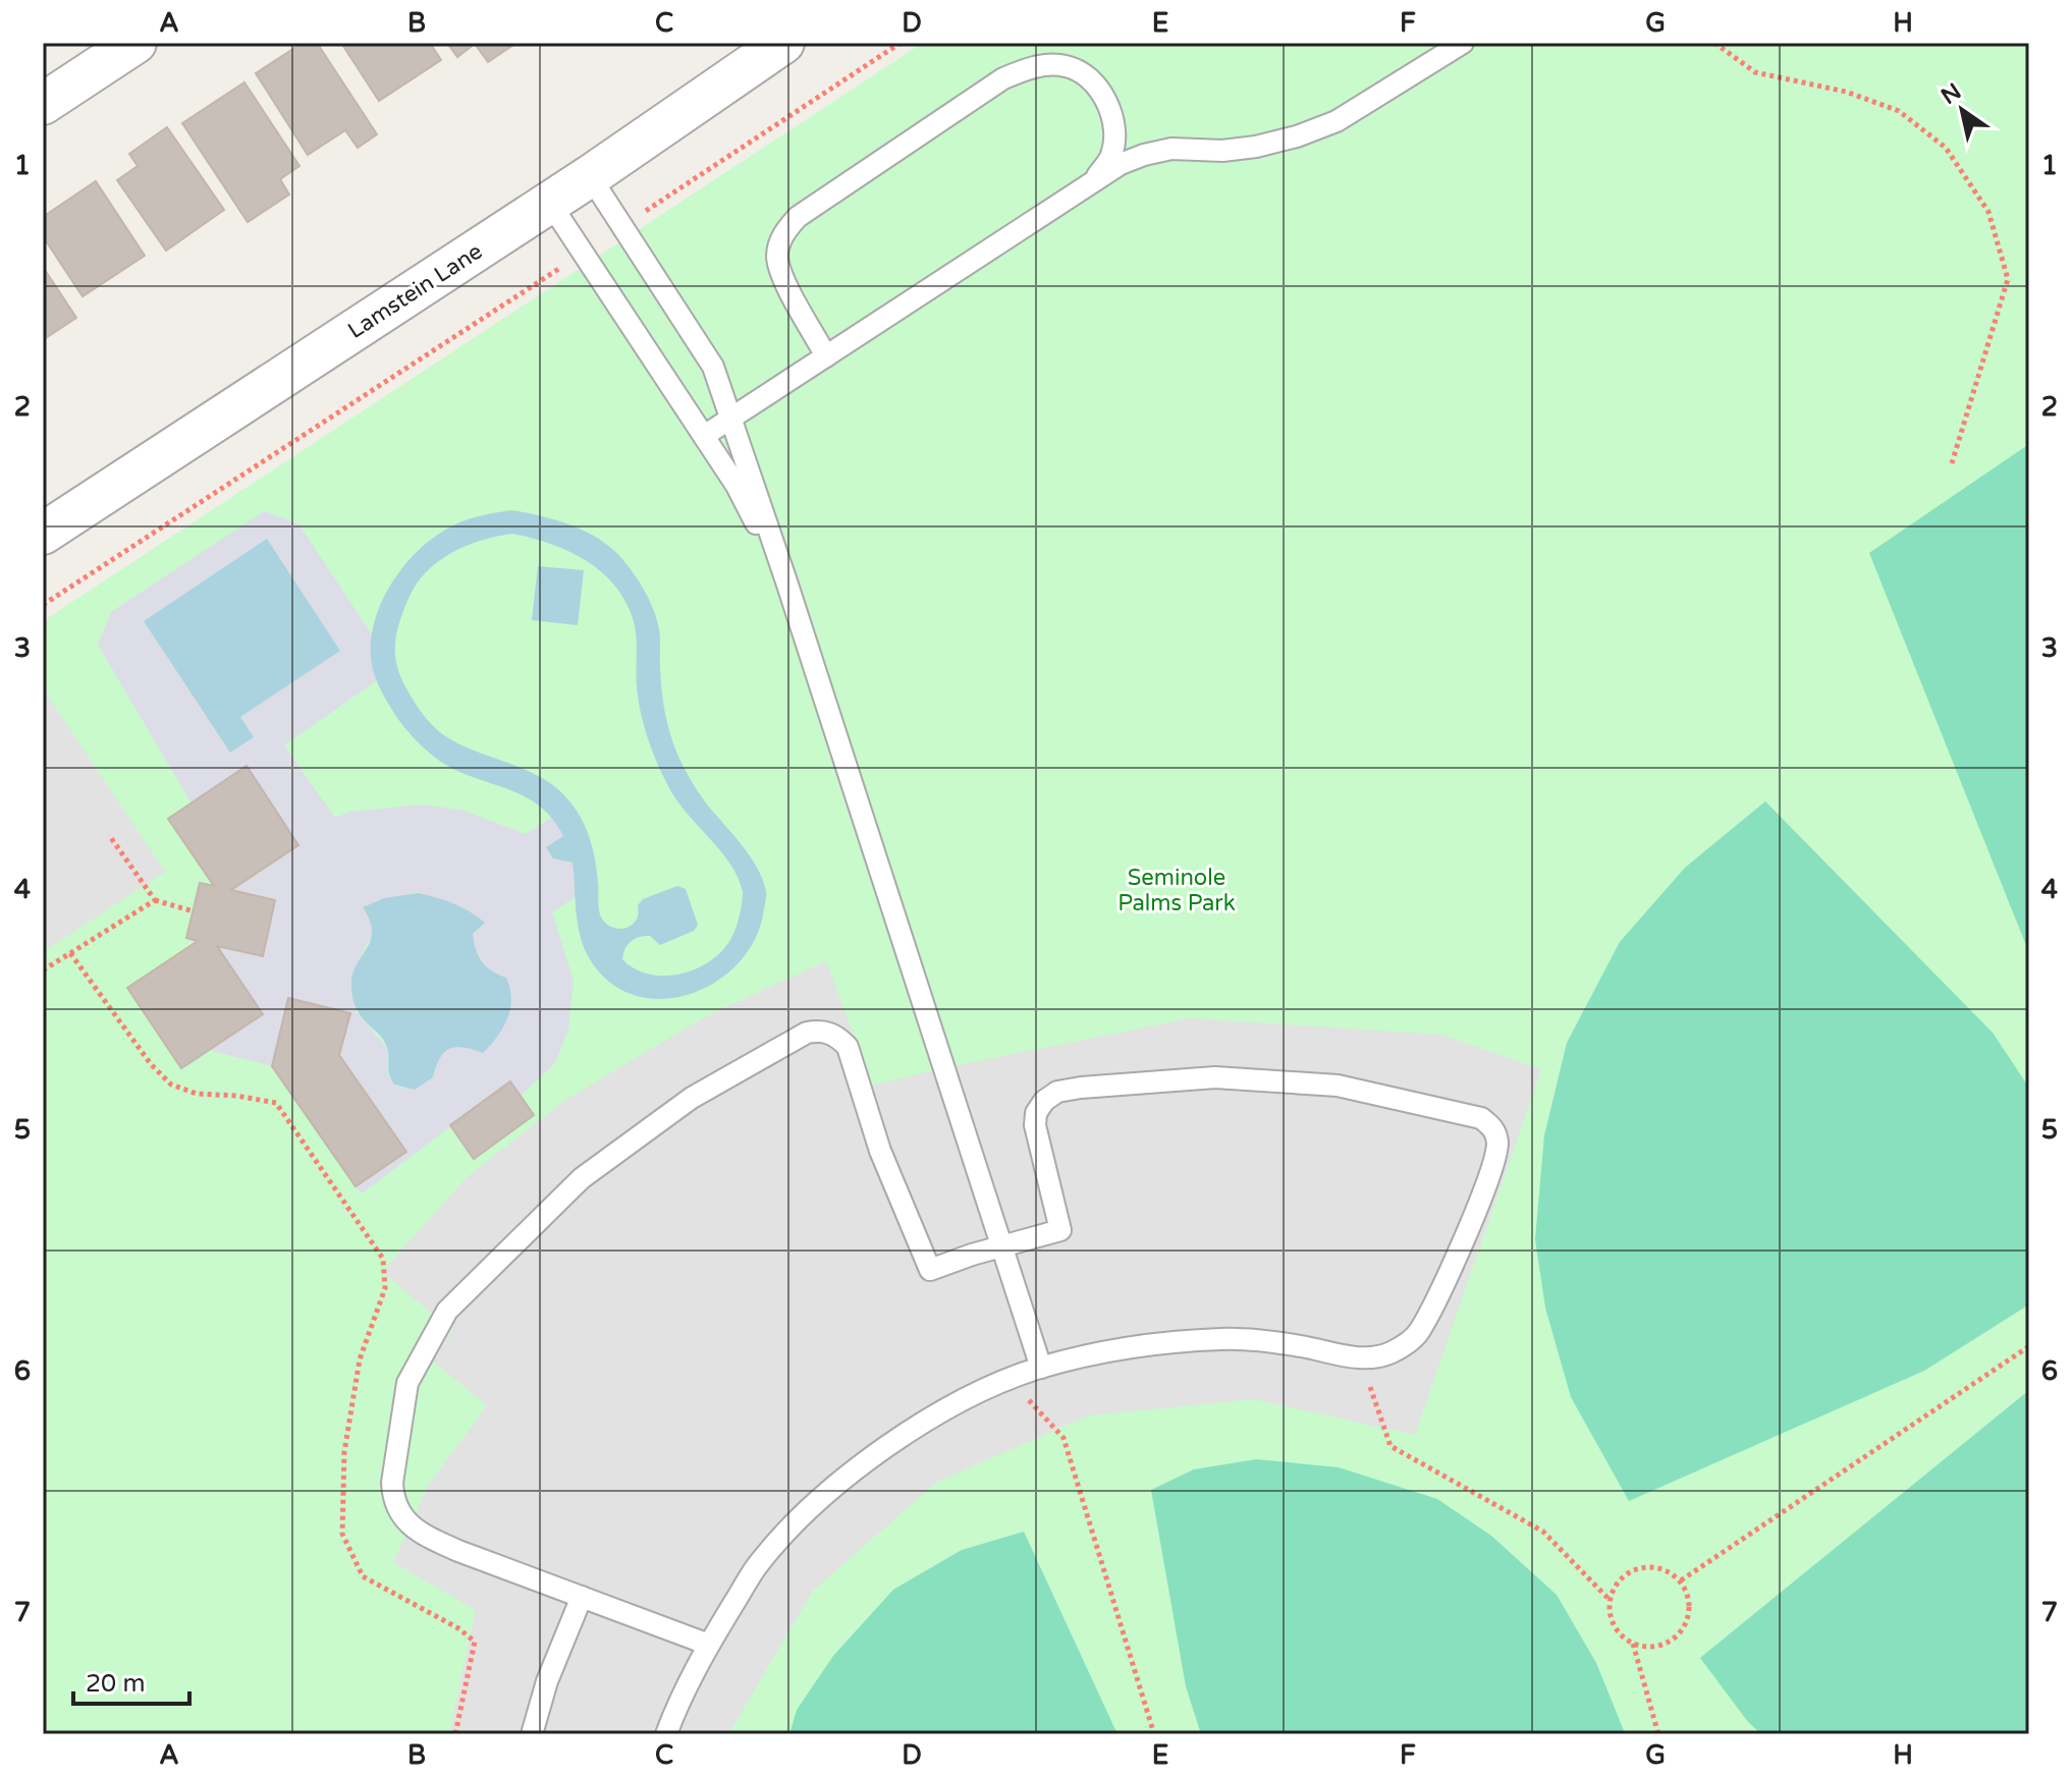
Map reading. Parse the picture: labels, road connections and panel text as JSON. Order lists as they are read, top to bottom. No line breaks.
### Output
{"streets":{"street":["Lamstein Lane"]},"parks":["Seminole Palms Park"],"scale_bar":"20 m","north":"top left","grid":{"columns":["A","B","C","D","E","F","G","H"],"rows":["1","2","3","4","5","6","7"]}}
